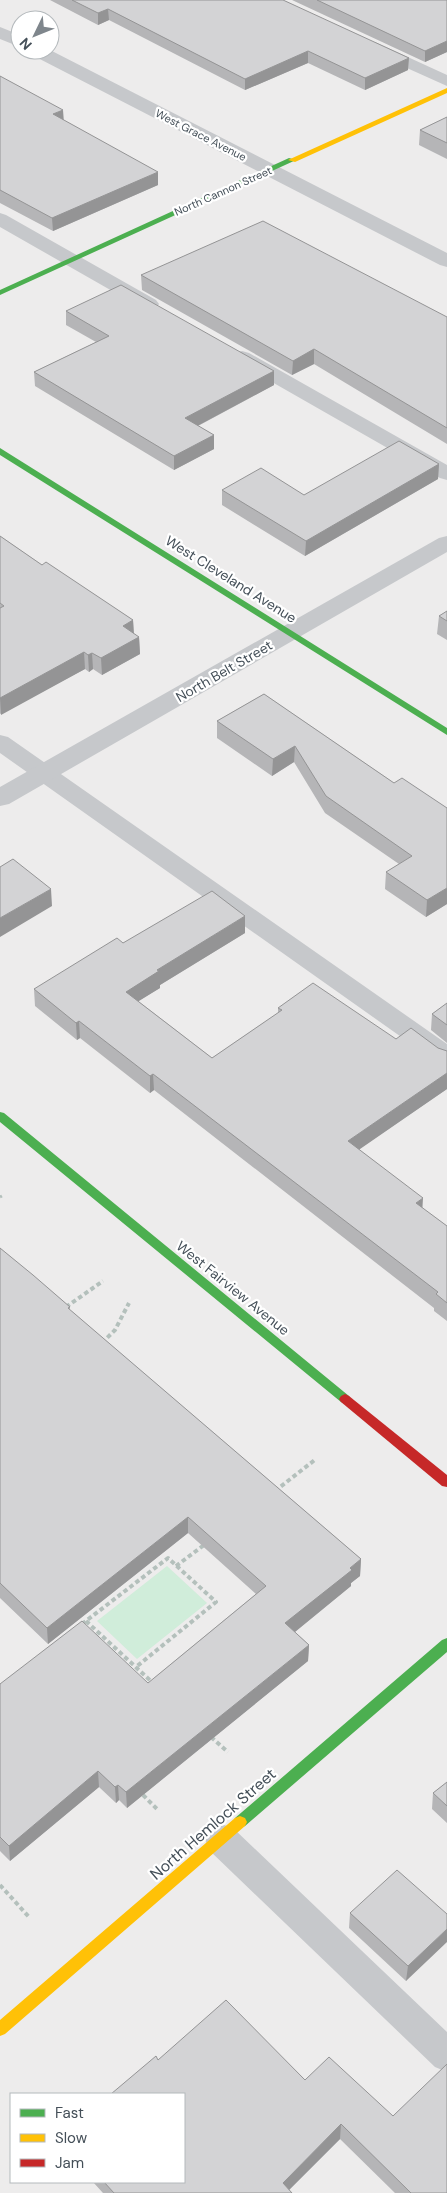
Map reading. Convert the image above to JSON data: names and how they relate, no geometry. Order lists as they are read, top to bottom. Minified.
{"streets":{"street":["West Grace Avenue","North Cannon Street","West Cleveland Avenue","North Belt Street","West Fairview Avenue","North Hemlock Street"]},"crossings":[["West Grace Avenue","North Cannon Street"],["West Cleveland Avenue","North Belt Street"]],"legend":["Fast","Slow","Jam"],"north":"bottom left"}
